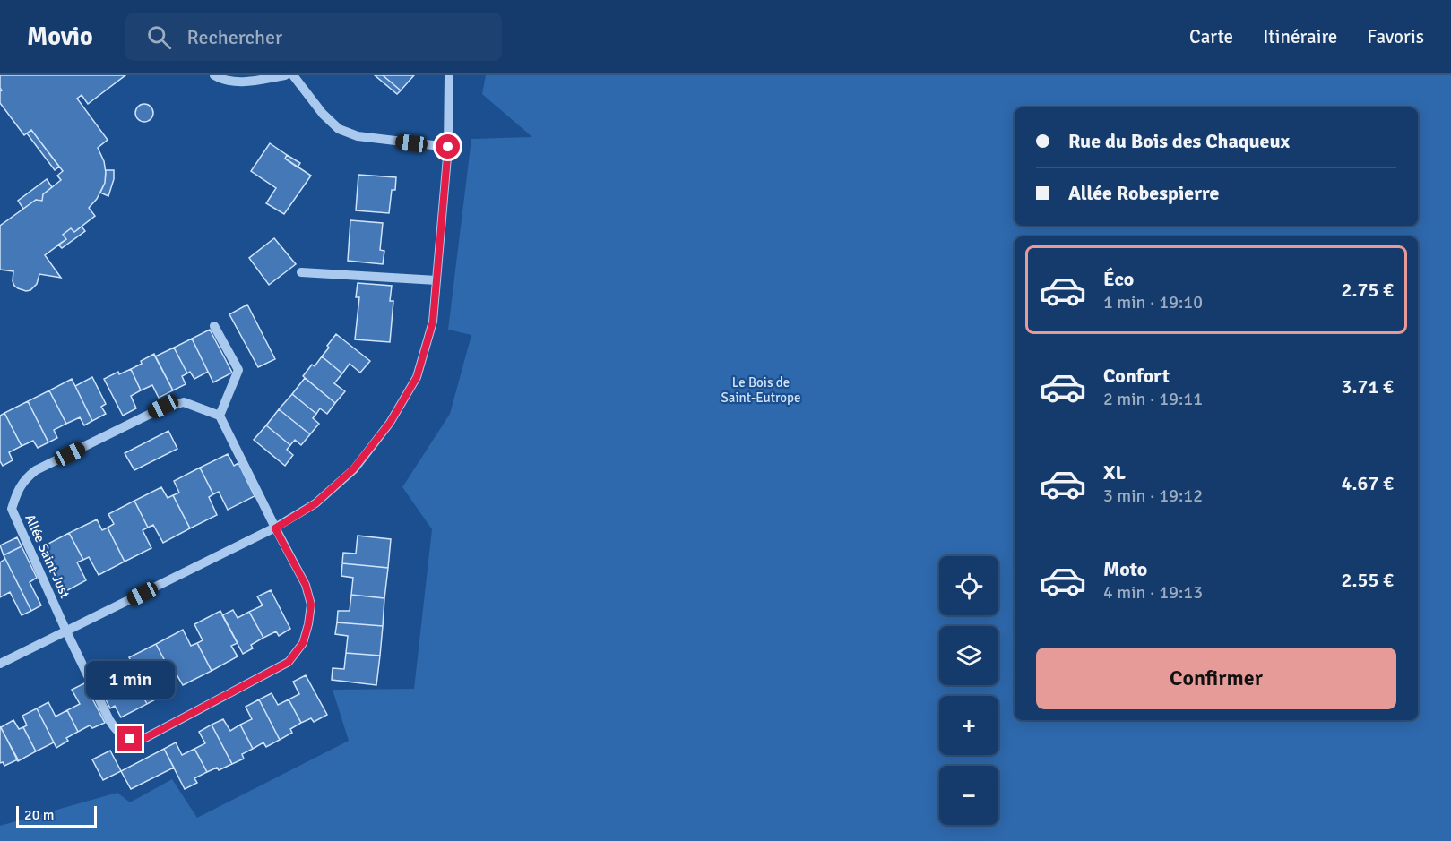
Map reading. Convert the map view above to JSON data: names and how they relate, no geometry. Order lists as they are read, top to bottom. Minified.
{"streets":{"street":["Allée Saint-Just"]},"parks":["Le Bois de Saint-Eutrope"],"scale_bar":"20 m","page":{"header":"Movio","search":"Rechercher","nav":["Carte","Itinéraire","Favoris"],"banner":["Rue du Bois des Chaqueux","Allée Robespierre"],"list":[{"name":"Éco","note":"1 min · 19:10","value":"2.75 €"},{"name":"Confort","note":"2 min · 19:11","value":"3.71 €"},{"name":"XL","note":"3 min · 19:12","value":"4.67 €"},{"name":"Moto","note":"4 min · 19:13","value":"2.55 €"}],"map_buttons":["+","−"],"buttons":"Confirmer","bubble":"1 min","scale":"20 m"}}
